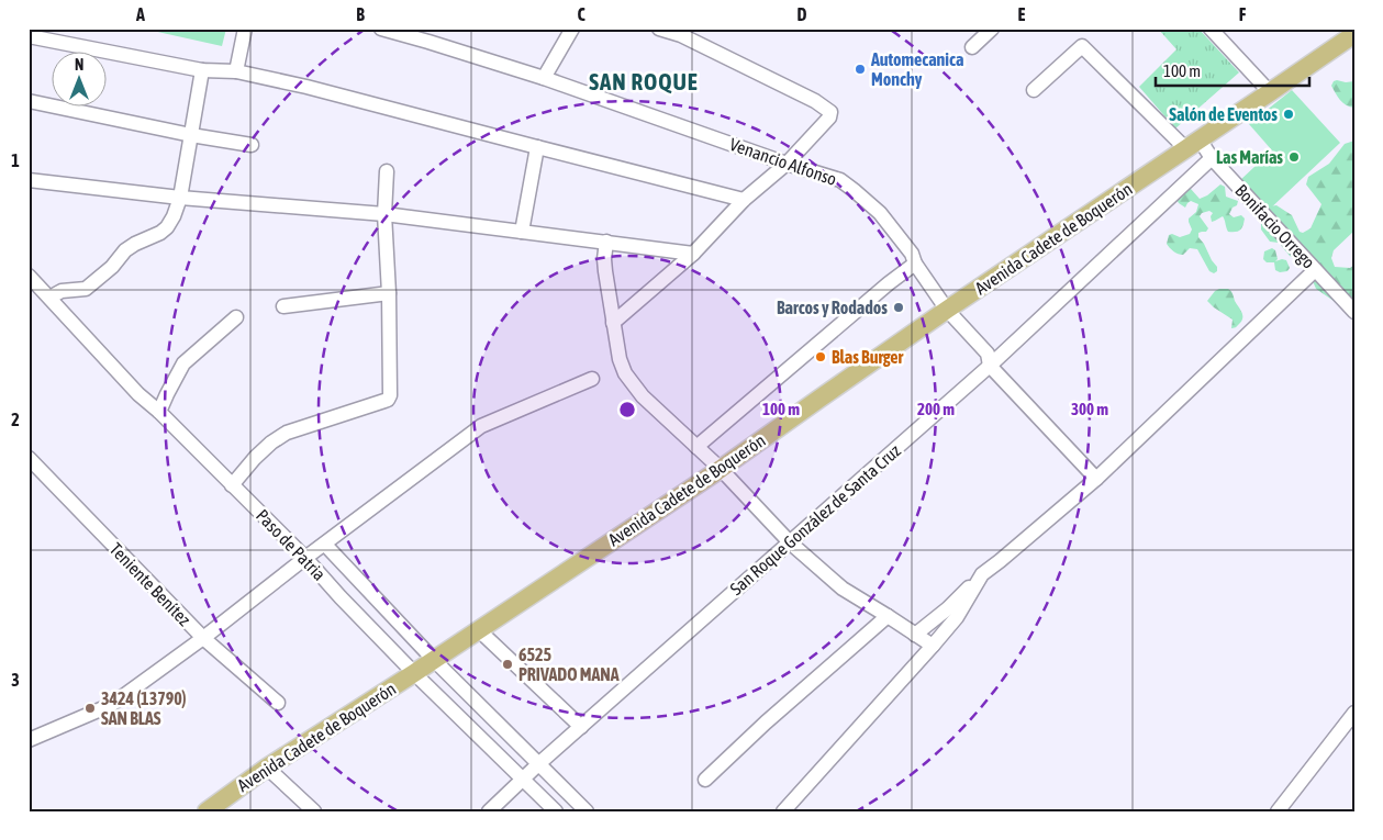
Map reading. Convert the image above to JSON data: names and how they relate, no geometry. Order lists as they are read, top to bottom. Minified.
{"streets":{"main road":["Avenida Cadete de Boquerón"],"street":["Venancio Alfonso","Bonifacio Orrego","San Roque González de Santa Cruz","Paso de Patria","Teniente Benítez"]},"crossings":[["Venancio Alfonso","Avenida Cadete de Boquerón"],["Venancio Alfonso","San Roque González de Santa Cruz"],["Bonifacio Orrego","Avenida Cadete de Boquerón"],["Bonifacio Orrego","San Roque González de Santa Cruz"],["Avenida Cadete de Boquerón","Paso de Patria"],["San Roque González de Santa Cruz","Paso de Patria"]],"districts":["SAN ROQUE"],"places":["Automecanica Monchy","Salón de Eventos","Las Marías","Barcos y Rodados","Blas Burger","6525 PRIVADO MANA","3424 (13790) SAN BLAS"],"scale_bar":"100 m","north":"top","grid":{"columns":["A","B","C","D","E","F"],"rows":["1","2","3"]},"rings":["100 m","200 m","300 m"]}
